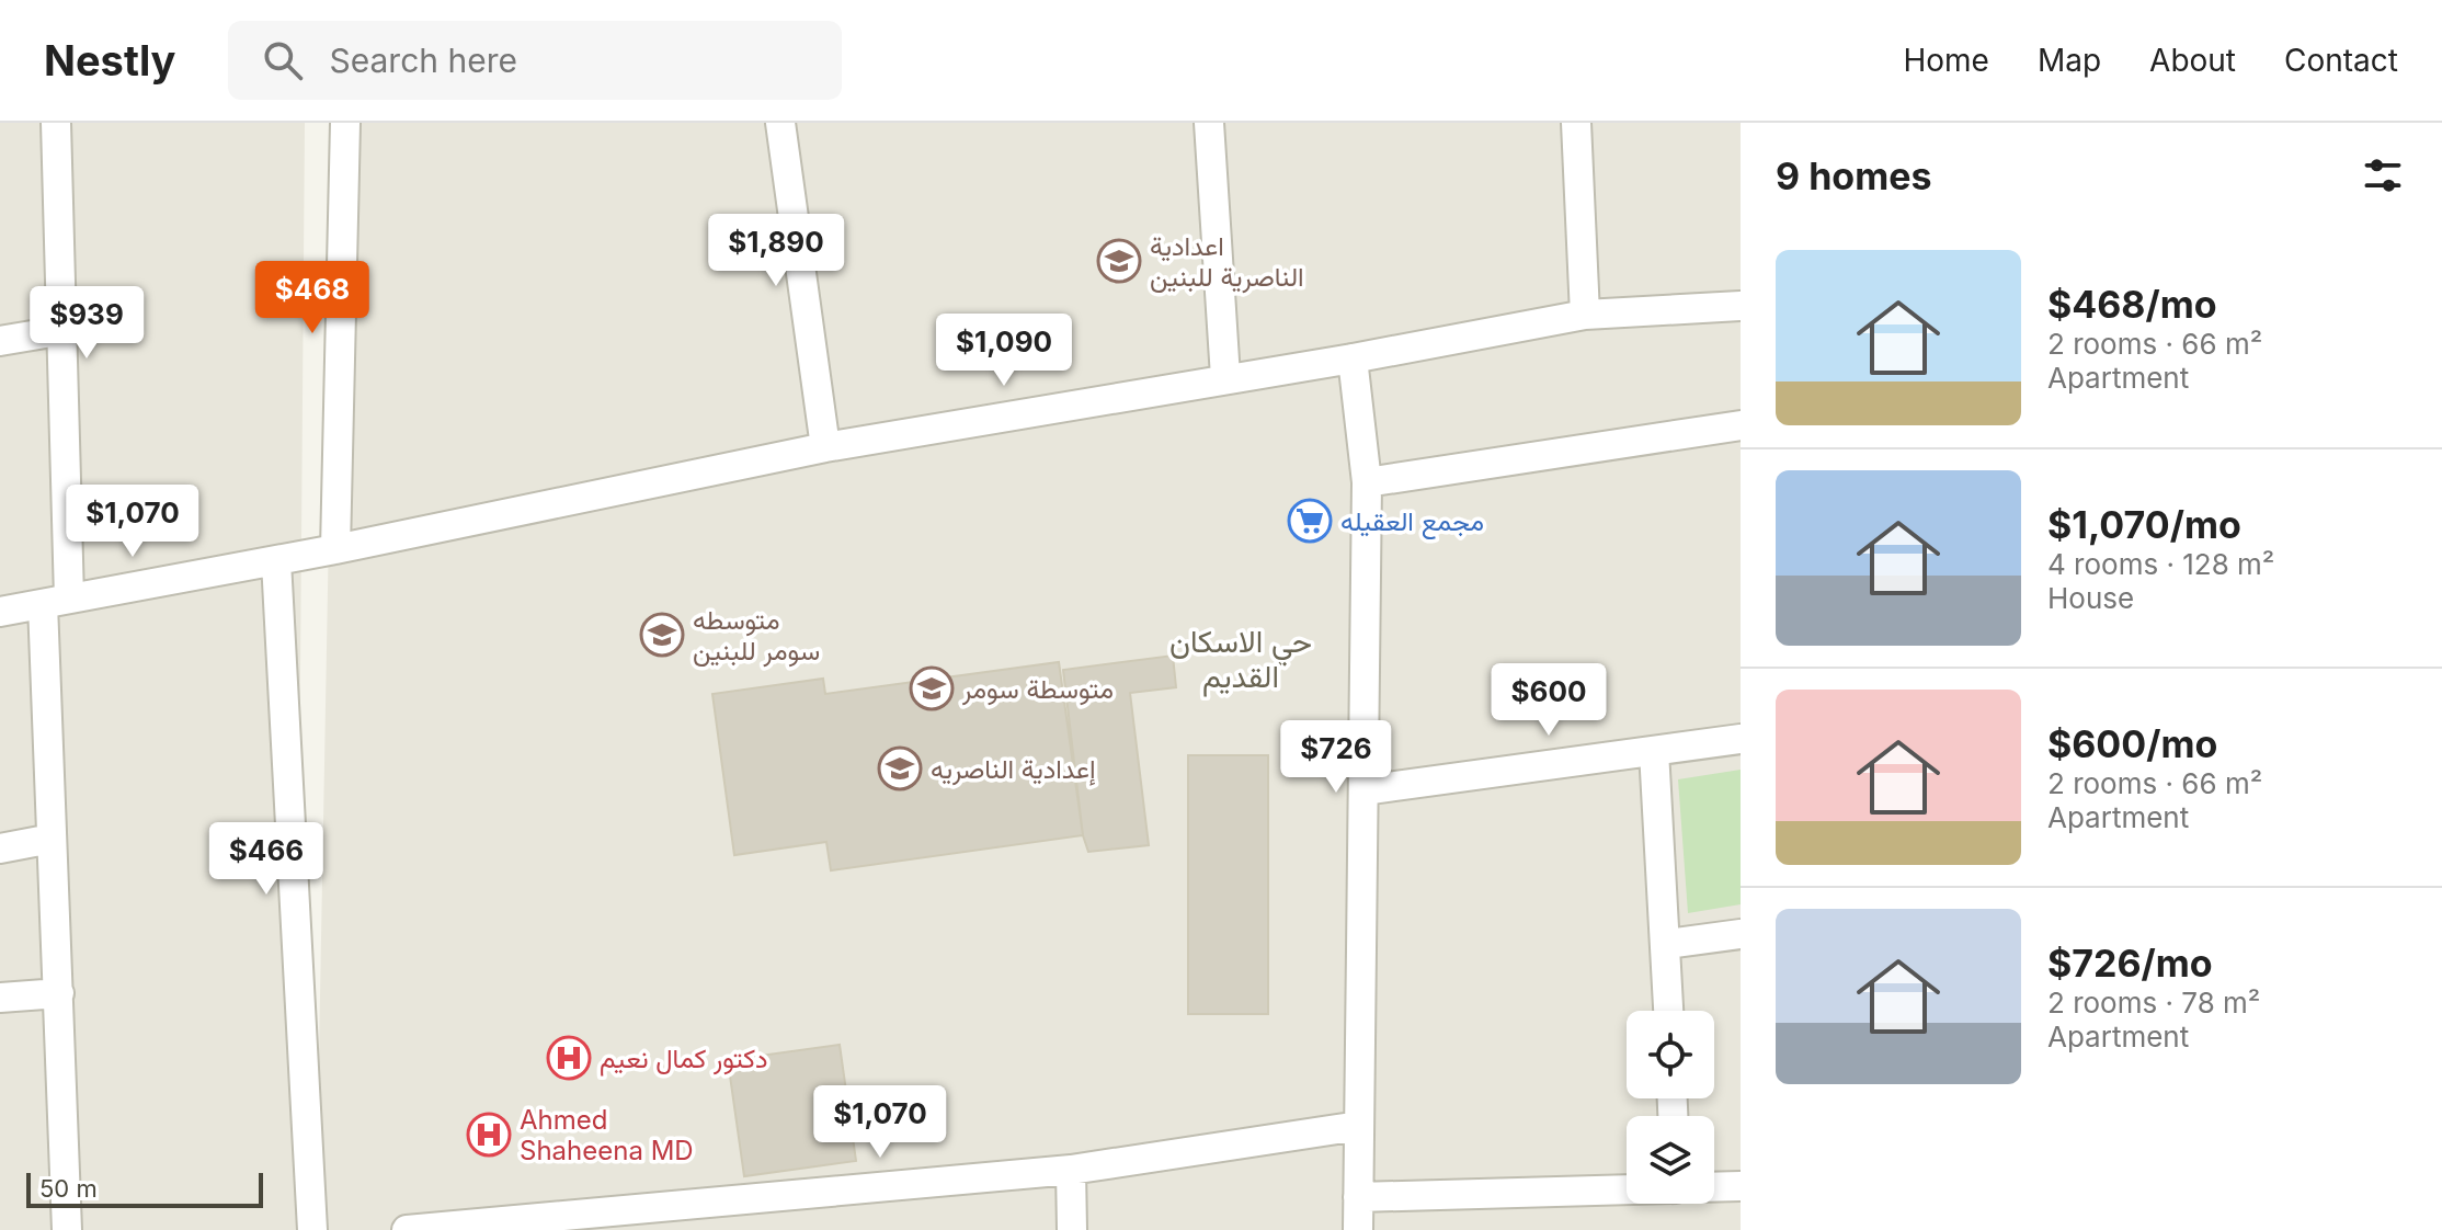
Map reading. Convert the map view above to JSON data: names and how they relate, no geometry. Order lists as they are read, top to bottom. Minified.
{"districts":["حي الاسكان القديم"],"places":{"school or university":["اعدادية الناصرية للبنين","متوسطه سومر للبنين","متوسطة سومر","إعدادية الناصريه"],"supermarket":["مجمع العقيله"],"hospital":["دكتور كمال نعيم","Ahmed Shaheena MD"]},"scale_bar":"50 m","page":{"header":"Nestly","search":"Search here","nav":["Home","Map","About","Contact"],"heading":"9 homes","price":["$1,890","$468","$939","$1,090","$1,070","$600","$726","$466","$1,070"],"list":[{"name":"$468/mo","note":"2 rooms · 66 m² · Apartment"},{"name":"$1,070/mo","note":"4 rooms · 128 m² · House"},{"name":"$600/mo","note":"2 rooms · 66 m² · Apartment"},{"name":"$726/mo","note":"2 rooms · 78 m² · Apartment"}],"scale":"50 m"}}
